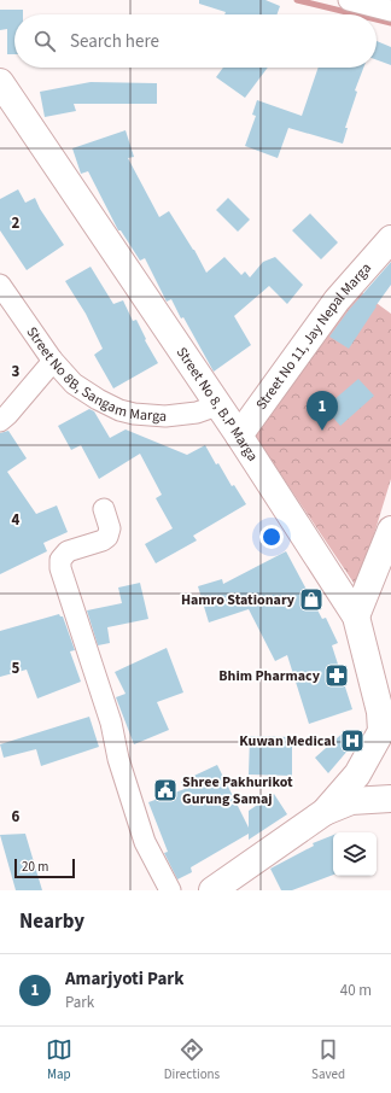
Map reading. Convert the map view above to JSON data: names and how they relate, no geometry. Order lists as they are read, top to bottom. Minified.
{"streets":{"main road":["Street No 11, Jay Nepal Marga","Street No 8, B.P Marga"],"street":["Street No 8B, Sangam Marga"]},"crossings":[["Street No 11, Jay Nepal Marga","Street No 8, B.P Marga"],["Street No 8B, Sangam Marga","Street No 8, B.P Marga"]],"places":{"shop":["Hamro Stationary"],"pharmacy":["Bhim Pharmacy"],"hospital":["Kuwan Medical"],"public building":["Shree Pakhurikot Gurung Samaj"]},"scale_bar":"20 m","page":{"search":"Search here","pins":"1","scale":"20 m","heading":"Nearby","list":[{"mark":"1","name":"Amarjyoti Park","note":"Park","value":"40 m"}],"nav":["Map","Directions","Saved"]},"grid":{"rows":["2","3","4","5","6"]}}
